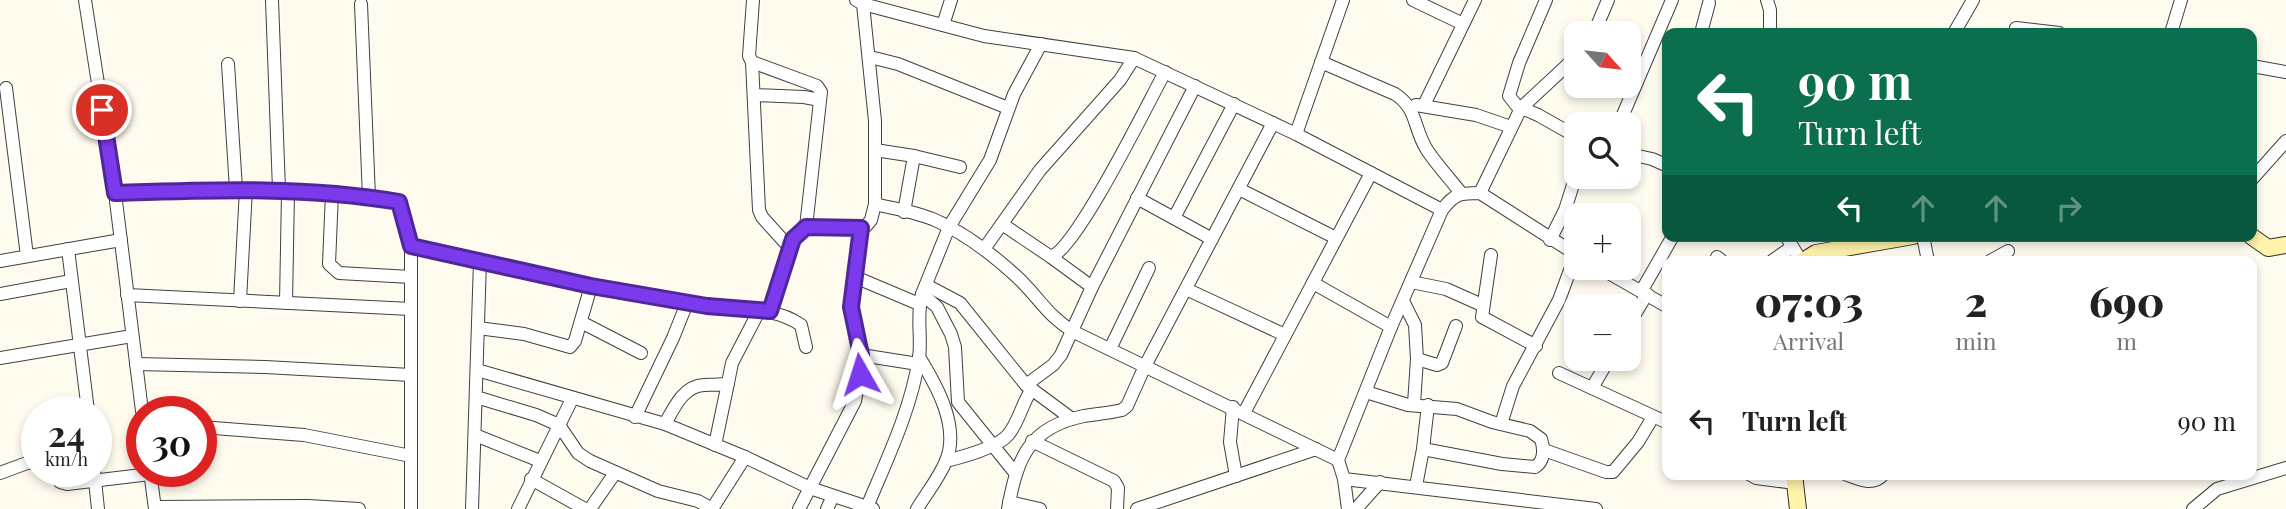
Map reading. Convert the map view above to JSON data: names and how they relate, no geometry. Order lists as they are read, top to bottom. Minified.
{"north":"bottom right","page":{"map_buttons":["+","−"],"turn":["90 m","Turn left"],"eta":["07:03","Arrival","2","min","690","m"],"list":[{"name":"Turn left","value":"90 m"}],"speed":"24 km/h","limit":"30"}}
